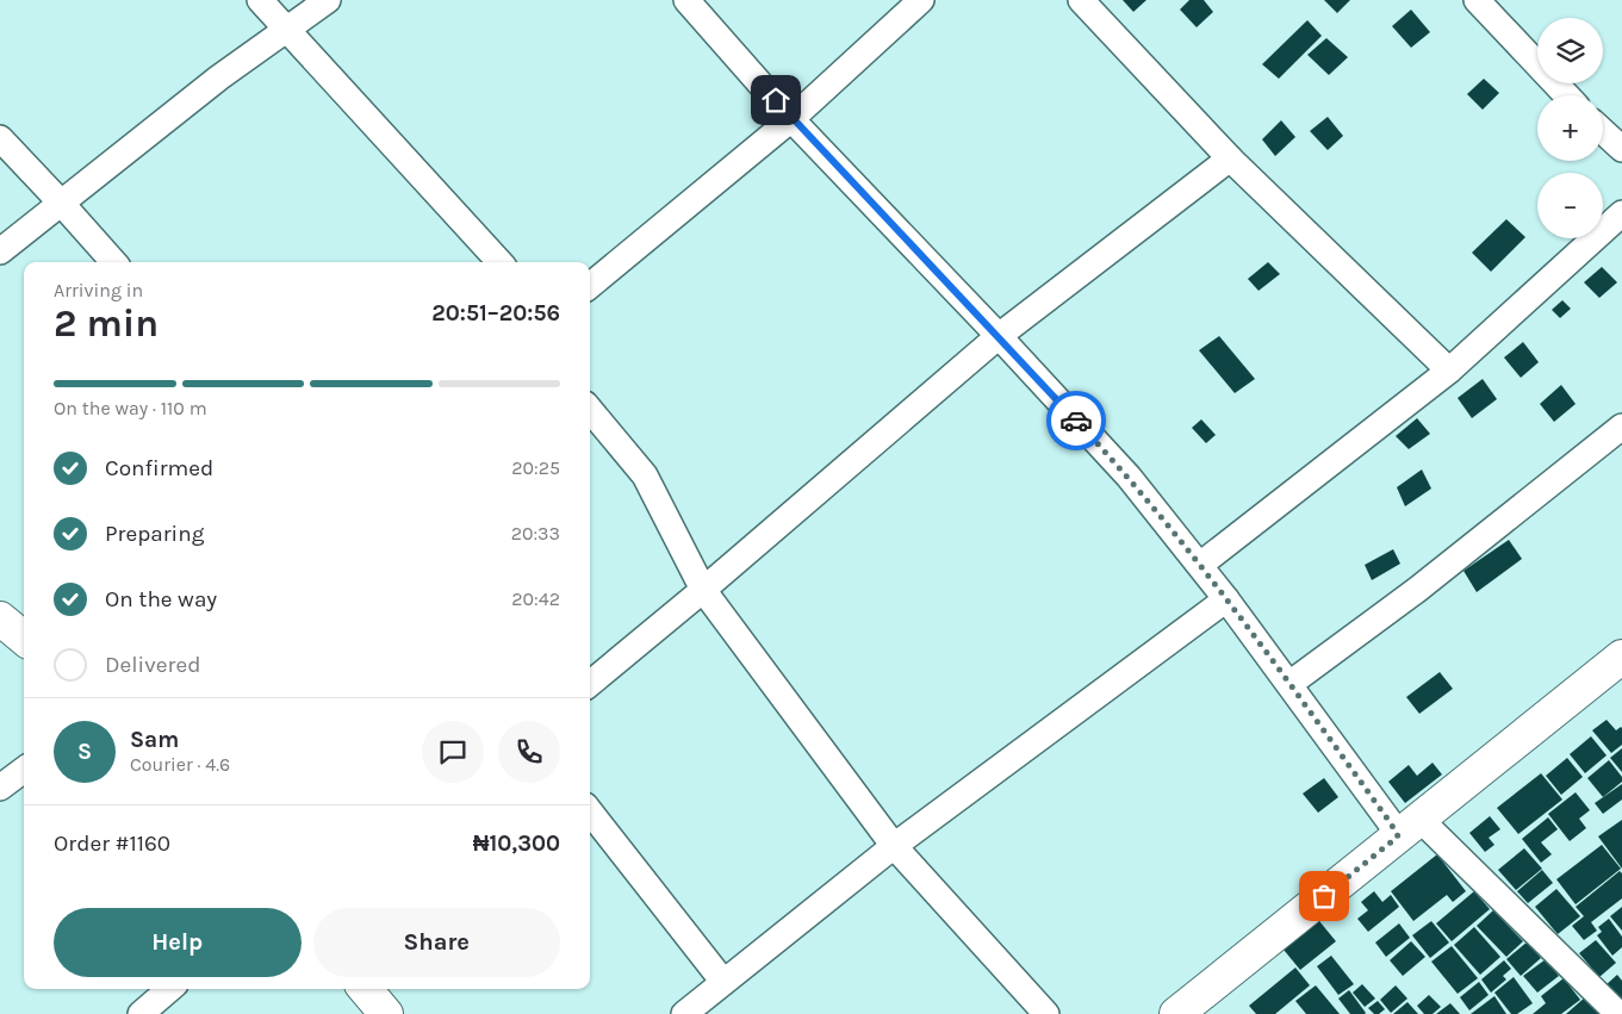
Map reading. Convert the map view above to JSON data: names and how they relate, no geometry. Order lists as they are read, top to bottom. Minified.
{"page":{"map_buttons":["+","−"],"heading":["2 min","Arriving in","20:51–20:56"],"panel":["Sam","Courier · 4.6","Order #1160","₦10,300"],"bar":"On the way · 110 m","list":[["Confirmed","20:25"],["Preparing","20:33"],["On the way","20:42"],"Delivered"],"round":"S","buttons":["Help","Share"]}}
